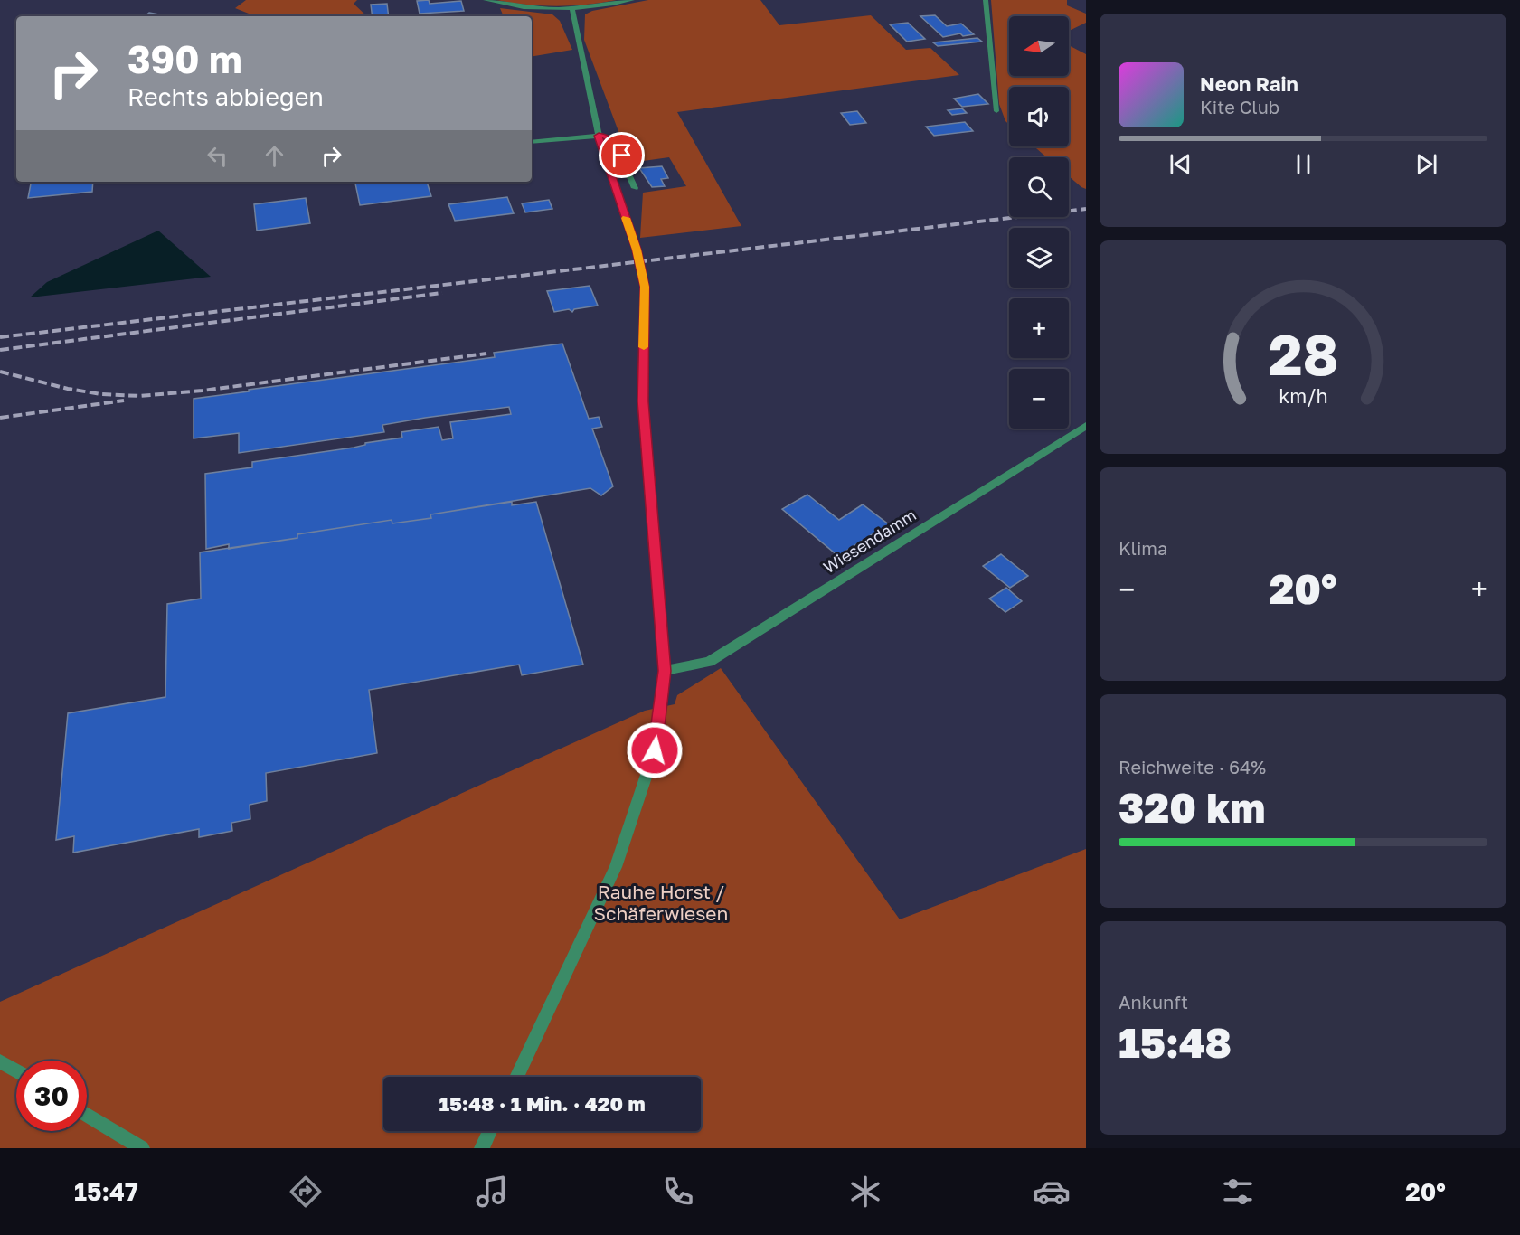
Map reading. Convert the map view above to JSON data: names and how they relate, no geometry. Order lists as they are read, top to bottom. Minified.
{"streets":{"street":["Wiesendamm"]},"parks":["Rauhe Horst / Schäferwiesen"],"north":"left","page":{"map_buttons":["+","−"],"turn":["390 m","Rechts abbiegen"],"song":["Neon Rain","Kite Club"],"tile":["Klima",["Reichweite · 64%","320 km"],["Ankunft","15:48"]],"heat":["−","20°","+"],"limit":"30","trip":"15:48 · 1 Min. · 420 m","tabs":["15:47","20°"],"gauge":["28","km/h"]}}
